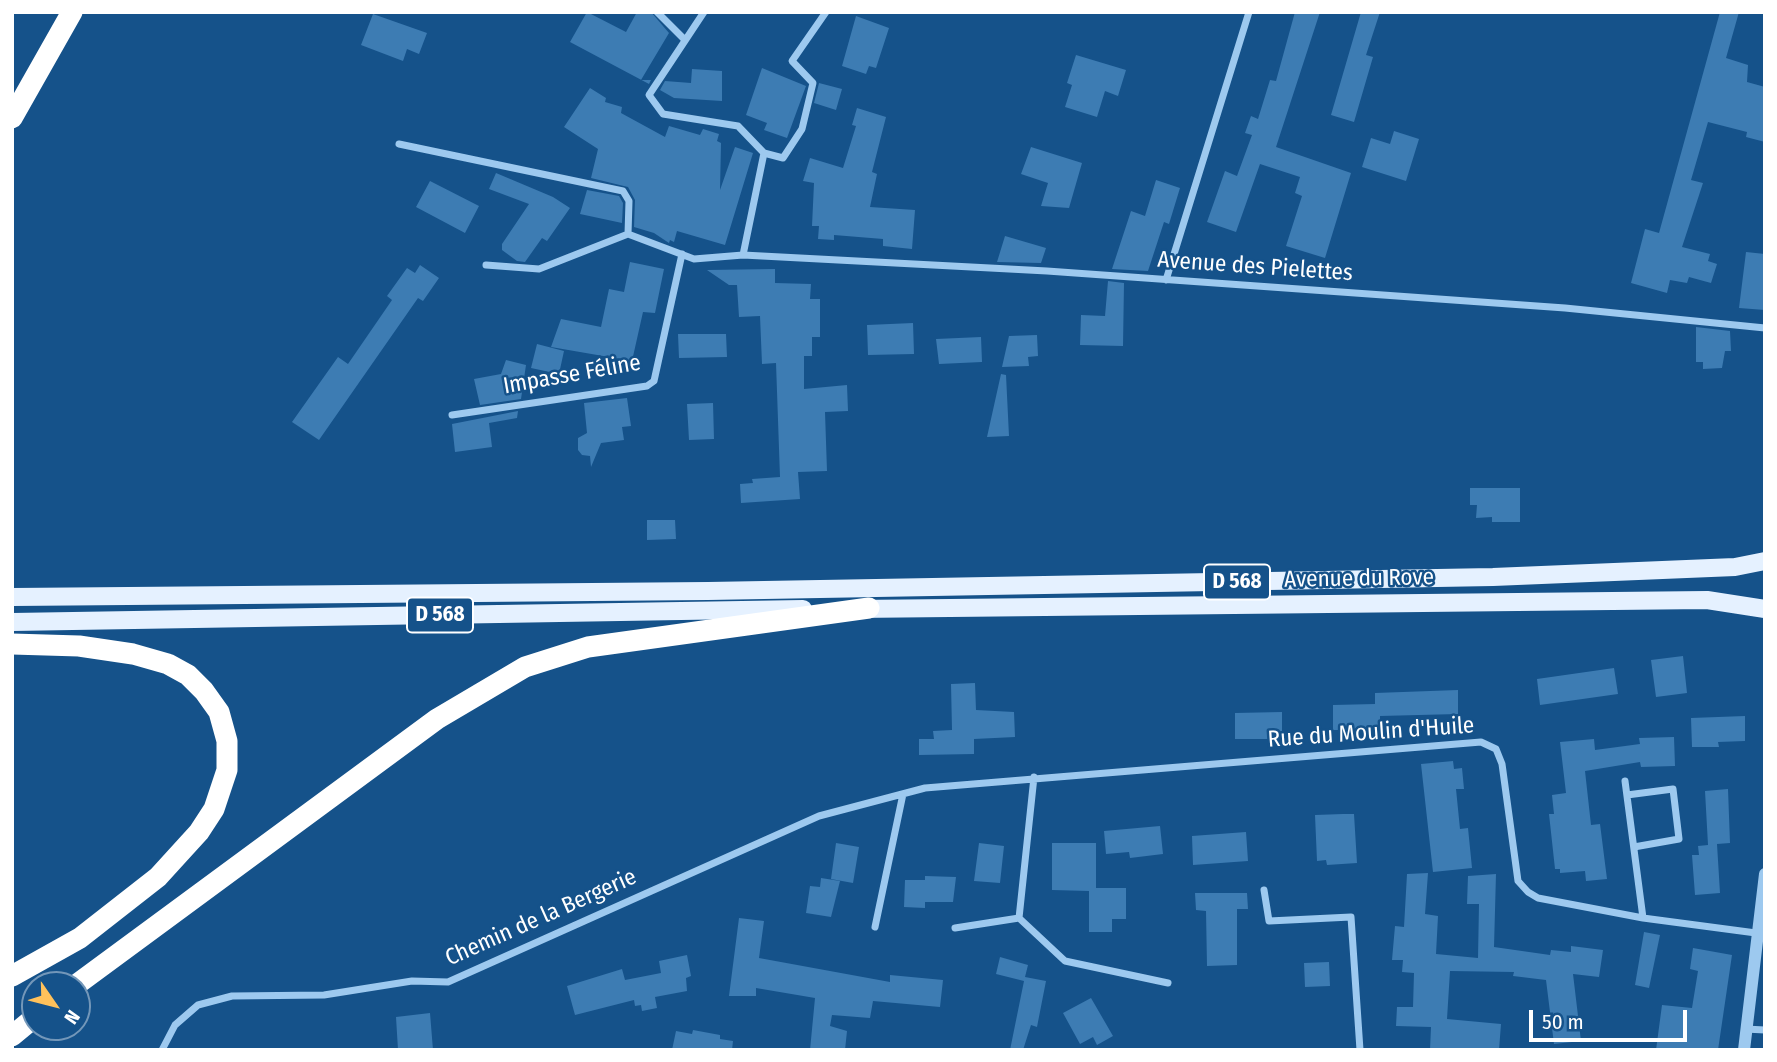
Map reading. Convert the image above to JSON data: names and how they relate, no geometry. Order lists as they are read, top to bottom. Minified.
{"streets":{"main road":["Avenue du Rove","D 568"],"street":["Avenue des Pielettes","Impasse Féline","Rue du Moulin d'Huile","Chemin de la Bergerie"]},"crossings":[["Avenue des Pielettes","Impasse Féline"],["Avenue du Rove","D 568"],["Rue du Moulin d'Huile","Chemin de la Bergerie"]],"scale_bar":"50 m","north":"bottom right"}
